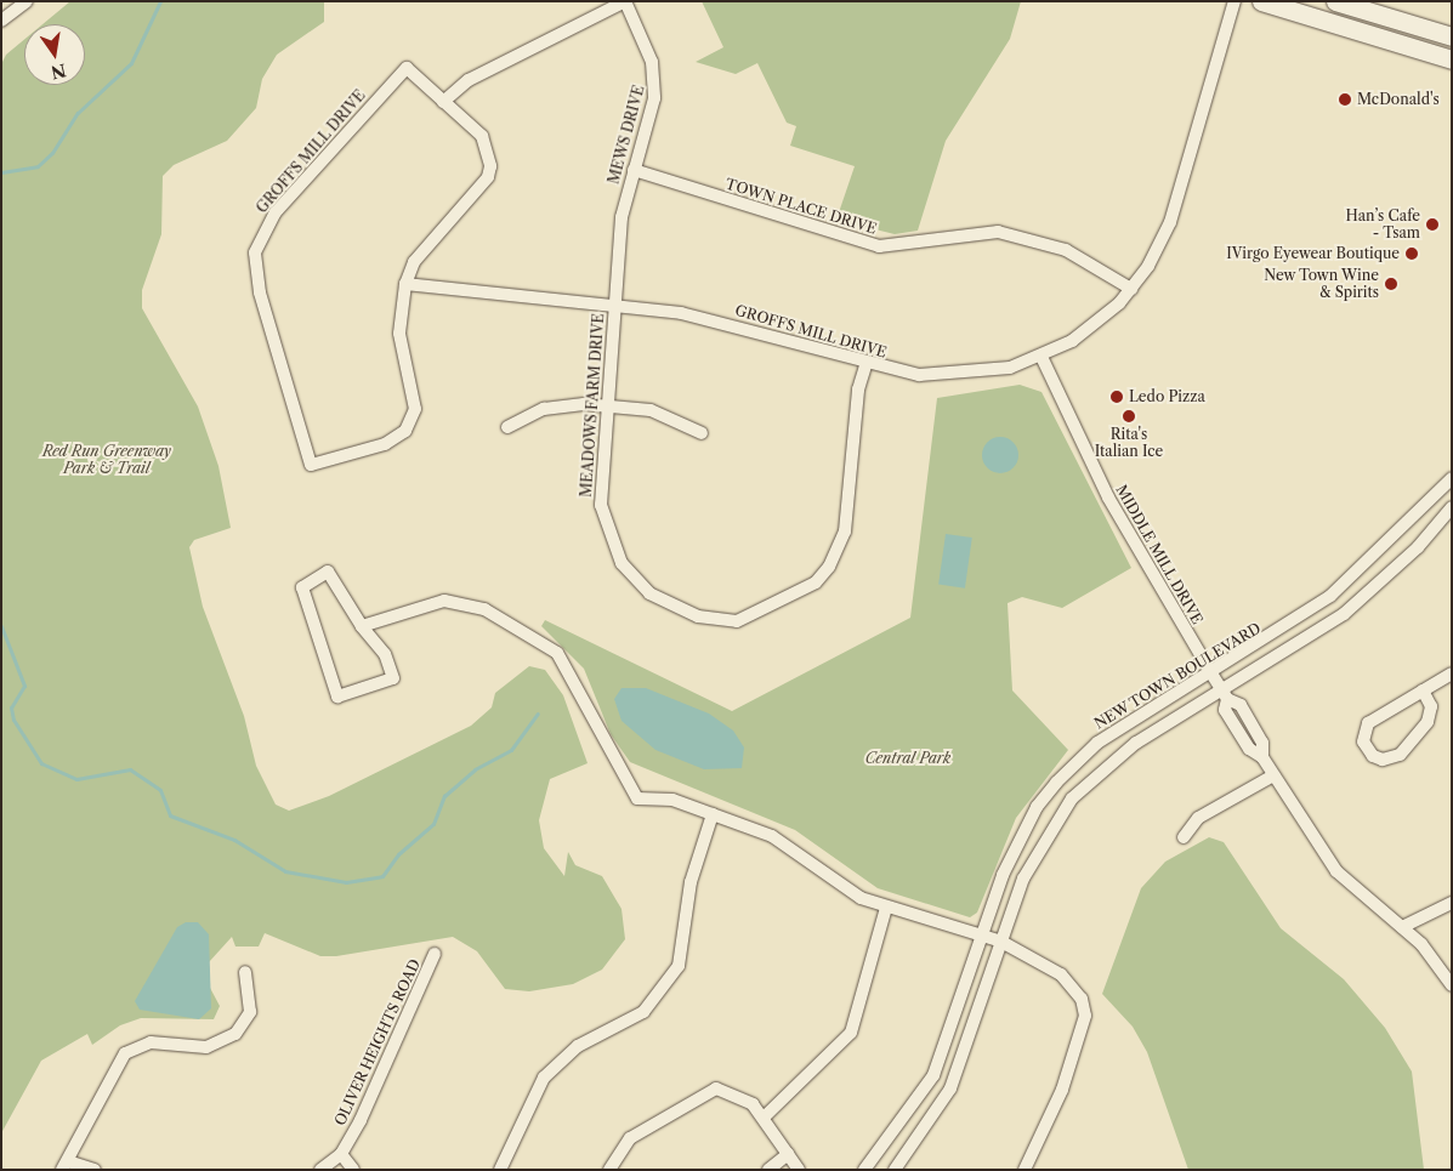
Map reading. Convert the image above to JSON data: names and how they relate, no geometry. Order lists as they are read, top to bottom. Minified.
{"streets":{"street":["MEWS DRIVE","GROFFS MILL DRIVE","TOWN PLACE DRIVE","MEADOWS FARM DRIVE","MIDDLE MILL DRIVE","NEW TOWN BOULEVARD","OLIVER HEIGHTS ROAD"]},"crossings":[["MEWS DRIVE","GROFFS MILL DRIVE"],["MEWS DRIVE","TOWN PLACE DRIVE"],["MEWS DRIVE","MEADOWS FARM DRIVE"],["GROFFS MILL DRIVE","TOWN PLACE DRIVE"],["GROFFS MILL DRIVE","MEADOWS FARM DRIVE"],["GROFFS MILL DRIVE","MIDDLE MILL DRIVE"],["MIDDLE MILL DRIVE","NEW TOWN BOULEVARD"]],"parks":["Red Run Greenway Park & Trail","Central Park"],"places":["McDonald's","Han’s Cafe - Tsam","IVirgo Eyewear Boutique","New Town Wine & Spirits","Ledo Pizza","Rita's Italian Ice"],"north":"bottom"}
